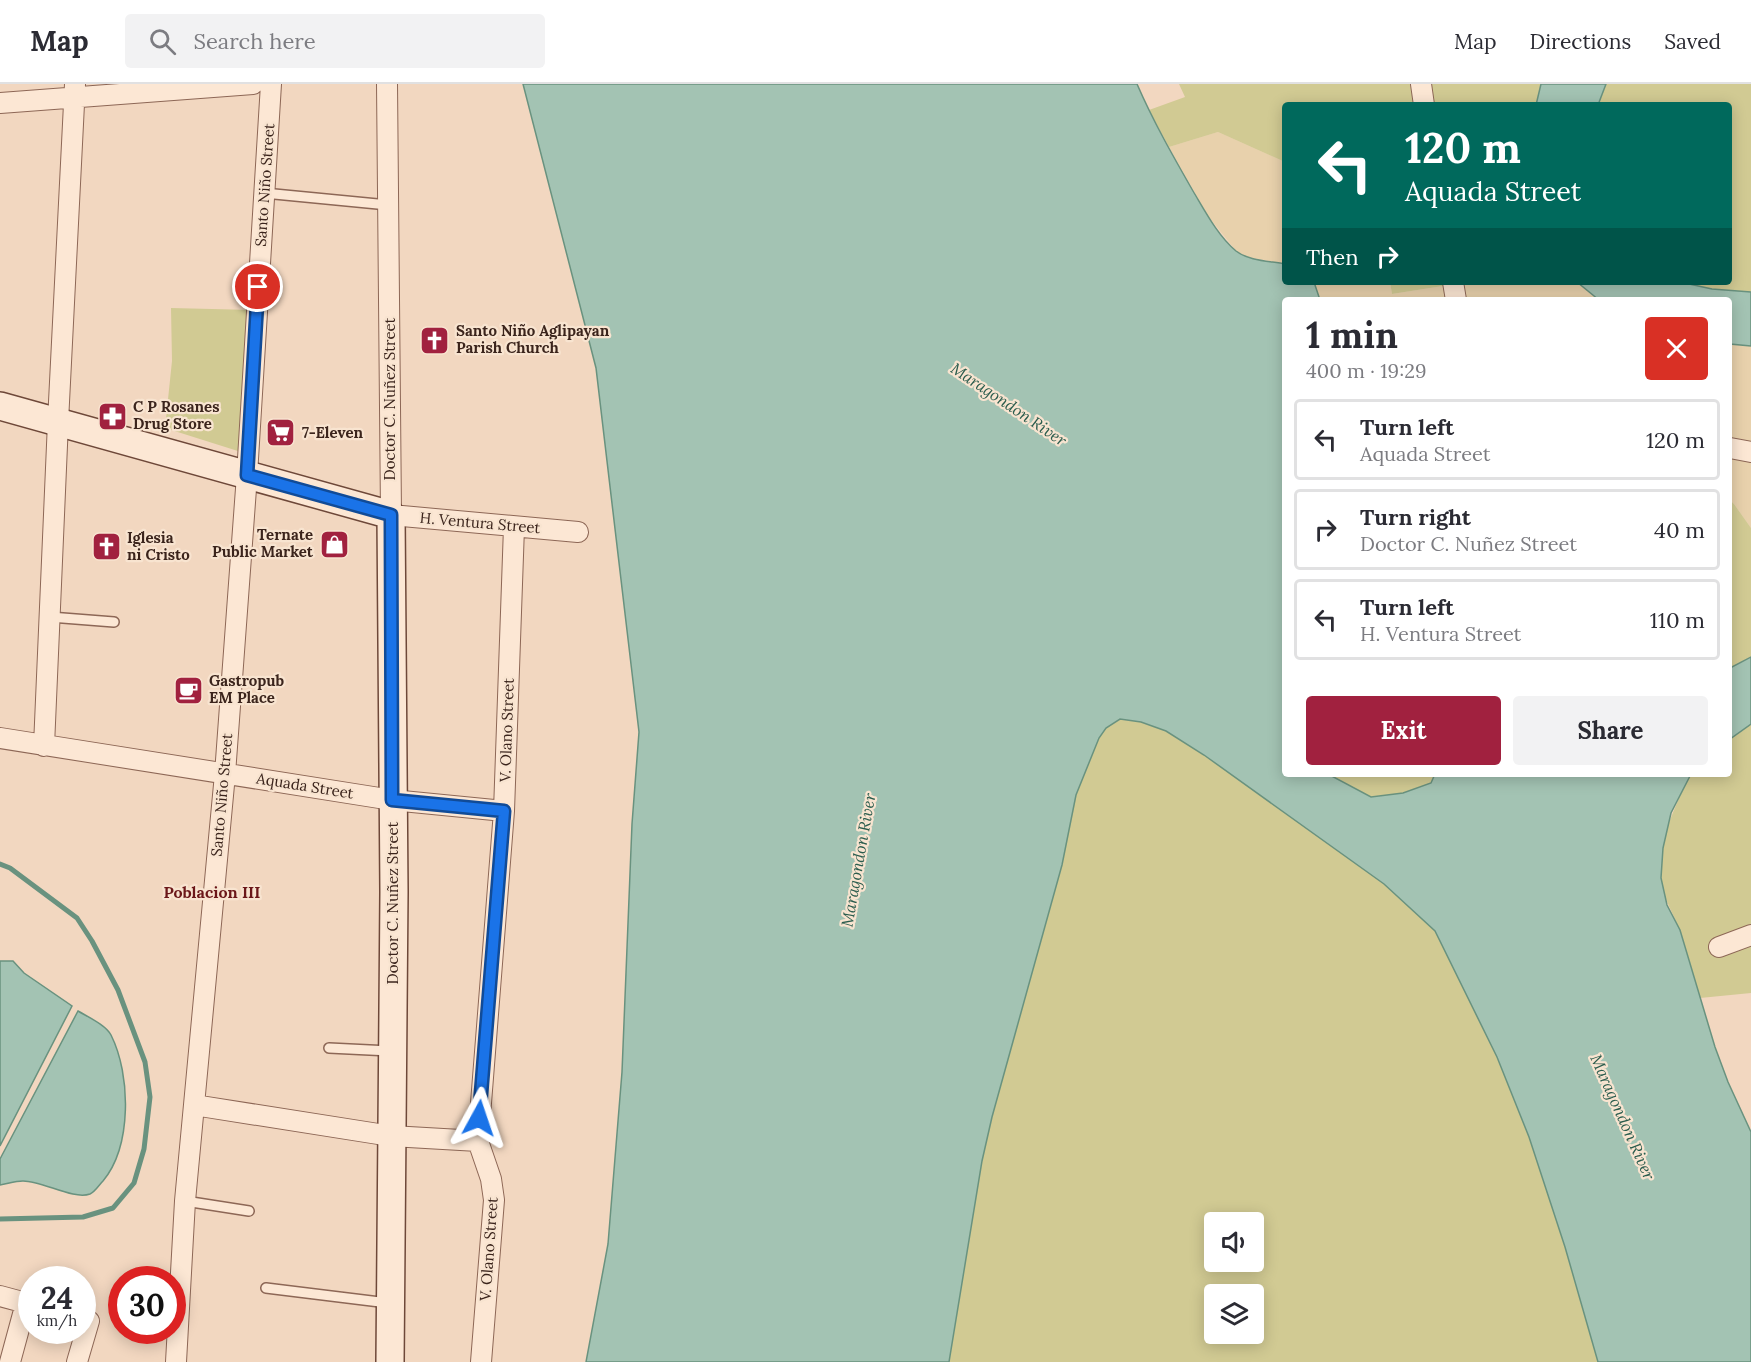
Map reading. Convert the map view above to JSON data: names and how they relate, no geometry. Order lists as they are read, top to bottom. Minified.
{"streets":{"main road":["Doctor C. Nuñez Street","H. Ventura Street"],"street":["Santo Niño Street","V. Olano Street","Aquada Street"]},"crossings":[["Santo Niño Street","H. Ventura Street"],["Santo Niño Street","Aquada Street"],["Doctor C. Nuñez Street","H. Ventura Street"],["Doctor C. Nuñez Street","Aquada Street"],["H. Ventura Street","V. Olano Street"],["V. Olano Street","Aquada Street"]],"districts":["Poblacion III"],"water":["Maragondon River"],"places":{"church":["Santo Niño Aglipayan Parish Church","Iglesia ni Cristo"],"pharmacy":["C P Rosanes Drug Store"],"supermarket":["7-Eleven"],"shop":["Ternate Public Market"],"cafe":["Gastropub EM Place"]},"page":{"header":"Map","search":"Search here","nav":["Map","Directions","Saved"],"turn":["120 m","Aquada Street"],"then":"Then","heading":["1 min","400 m · 19:29"],"list":[{"name":"Turn left","note":"Aquada Street","value":"120 m"},{"name":"Turn right","note":"Doctor C. Nuñez Street","value":"40 m"},{"name":"Turn left","note":"H. Ventura Street","value":"110 m"}],"buttons":["Exit","Share"],"speed":"24 km/h","limit":"30"}}
